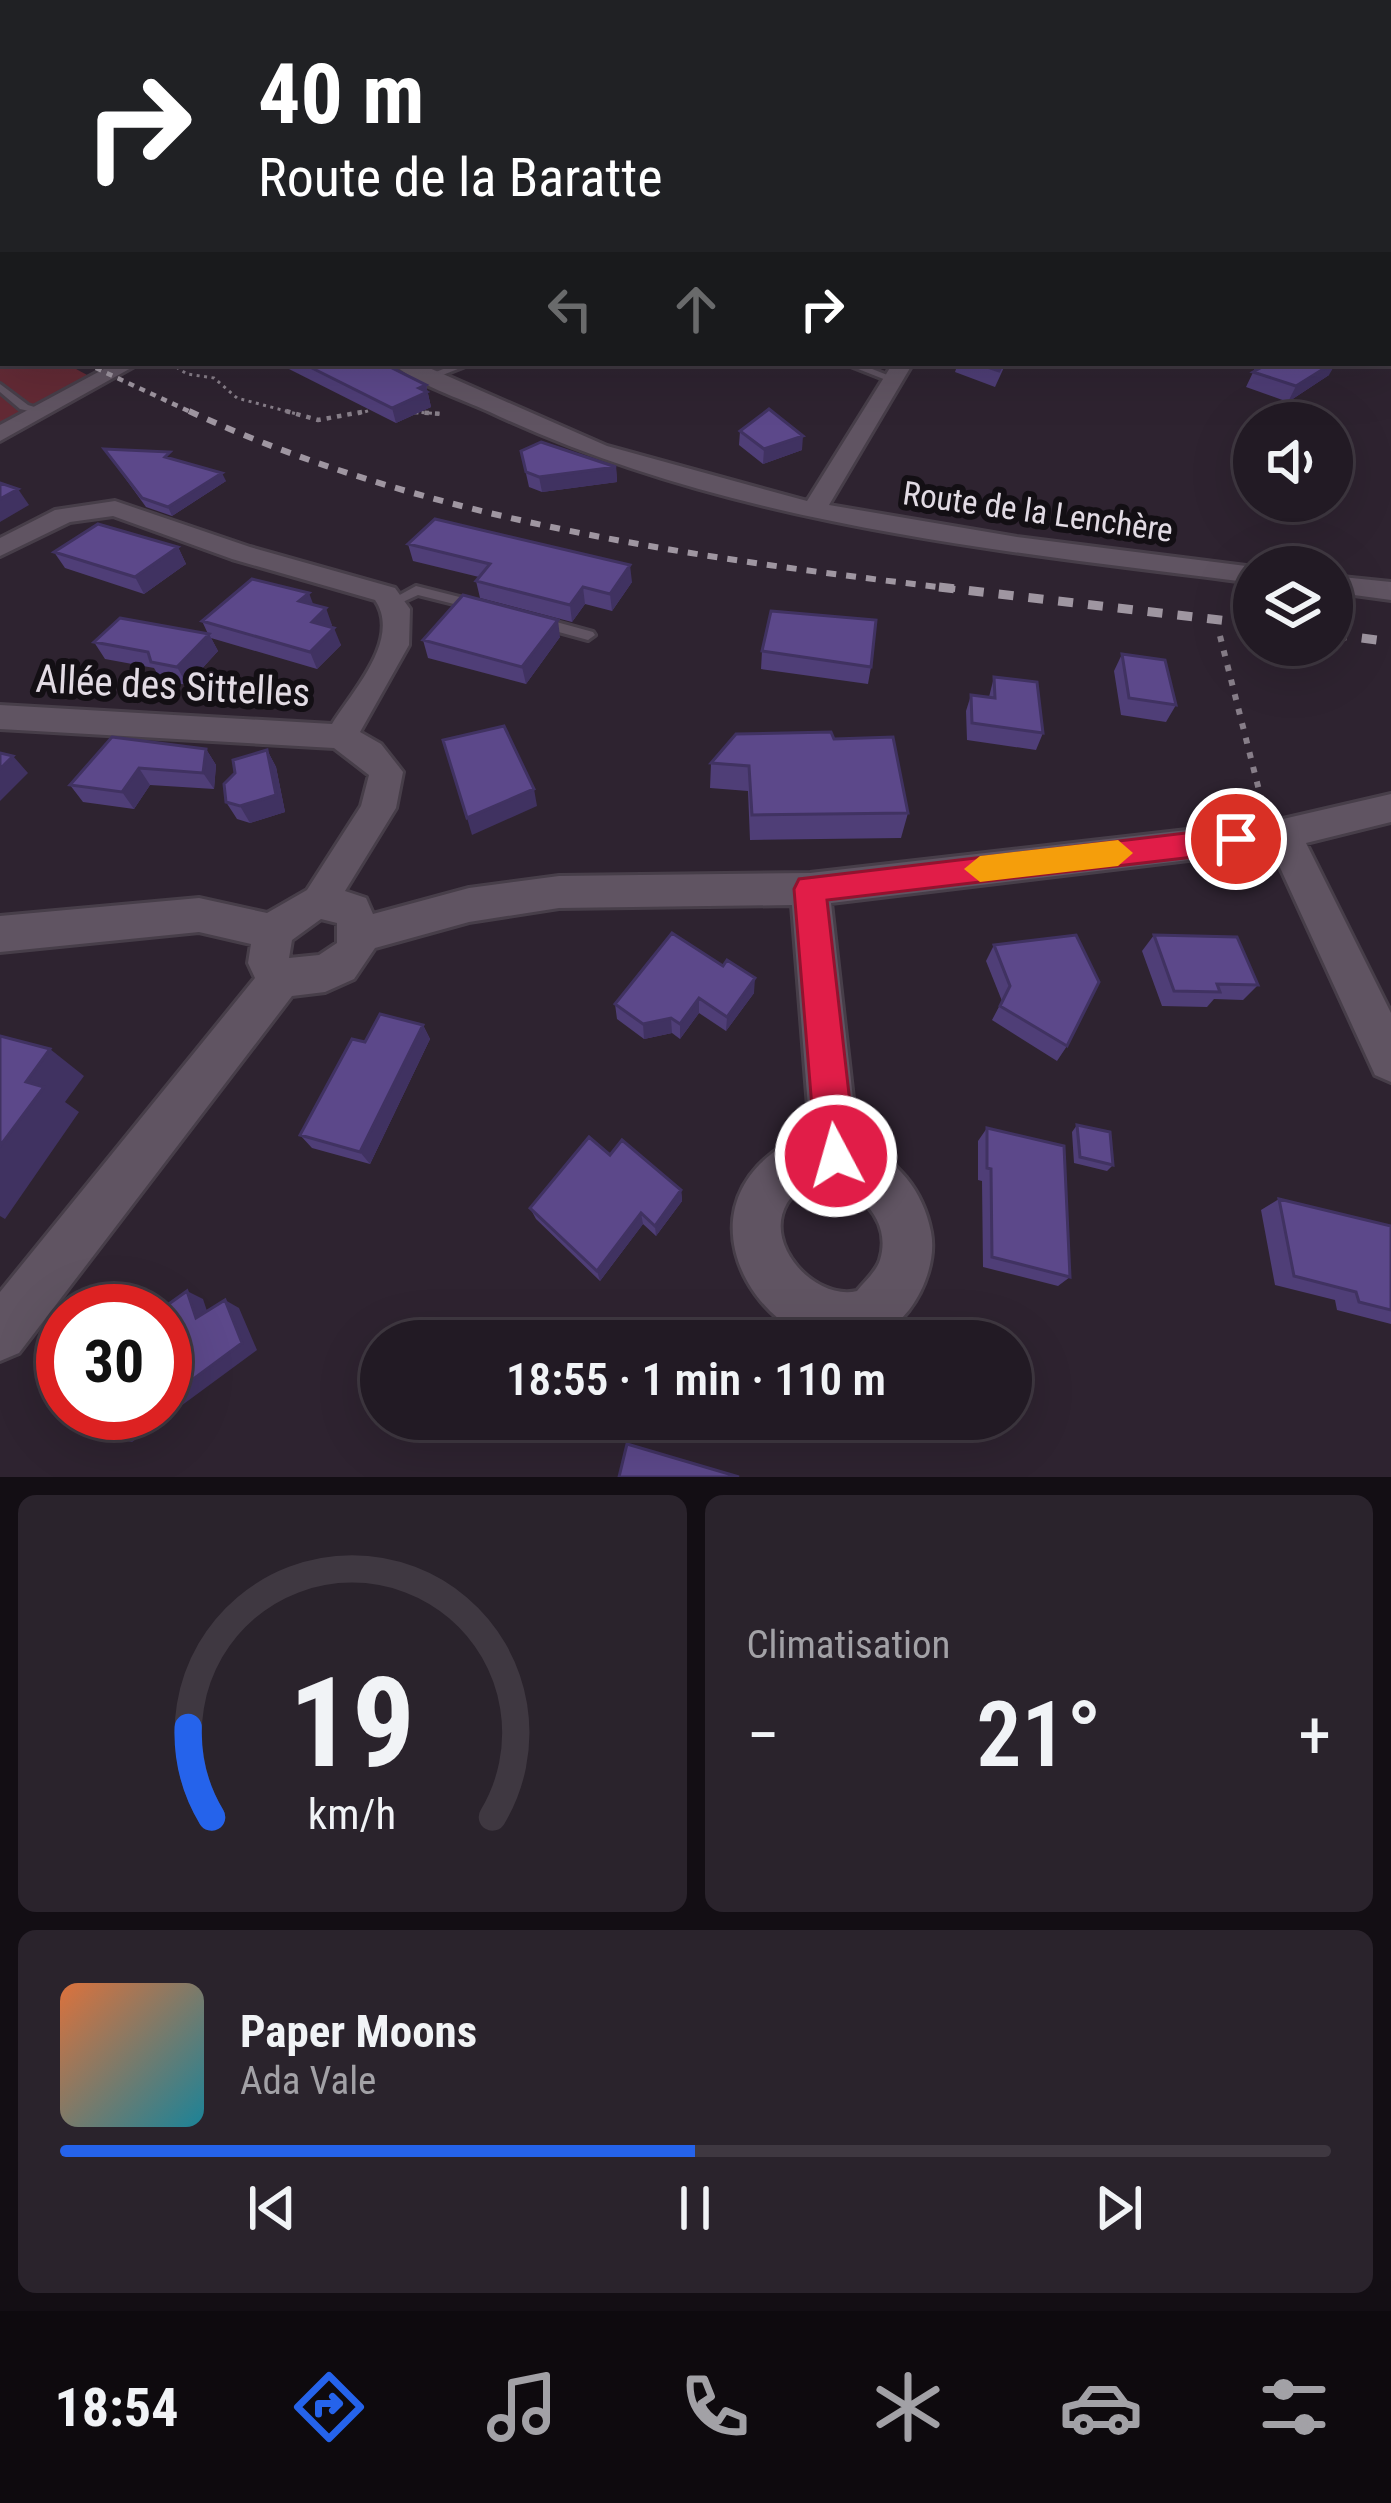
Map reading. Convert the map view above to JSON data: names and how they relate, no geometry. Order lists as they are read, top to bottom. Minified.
{"streets":{"street":["Route de la Lenchère","Allée des Sittelles"]},"page":{"turn":["40 m","Route de la Baratte"],"limit":"30","trip":"18:55 · 1 min · 110 m","tile":"Climatisation","heat":["−","21°","+"],"song":["Paper Moons","Ada Vale"],"tabs":"18:54","gauge":["19","km/h"]}}
